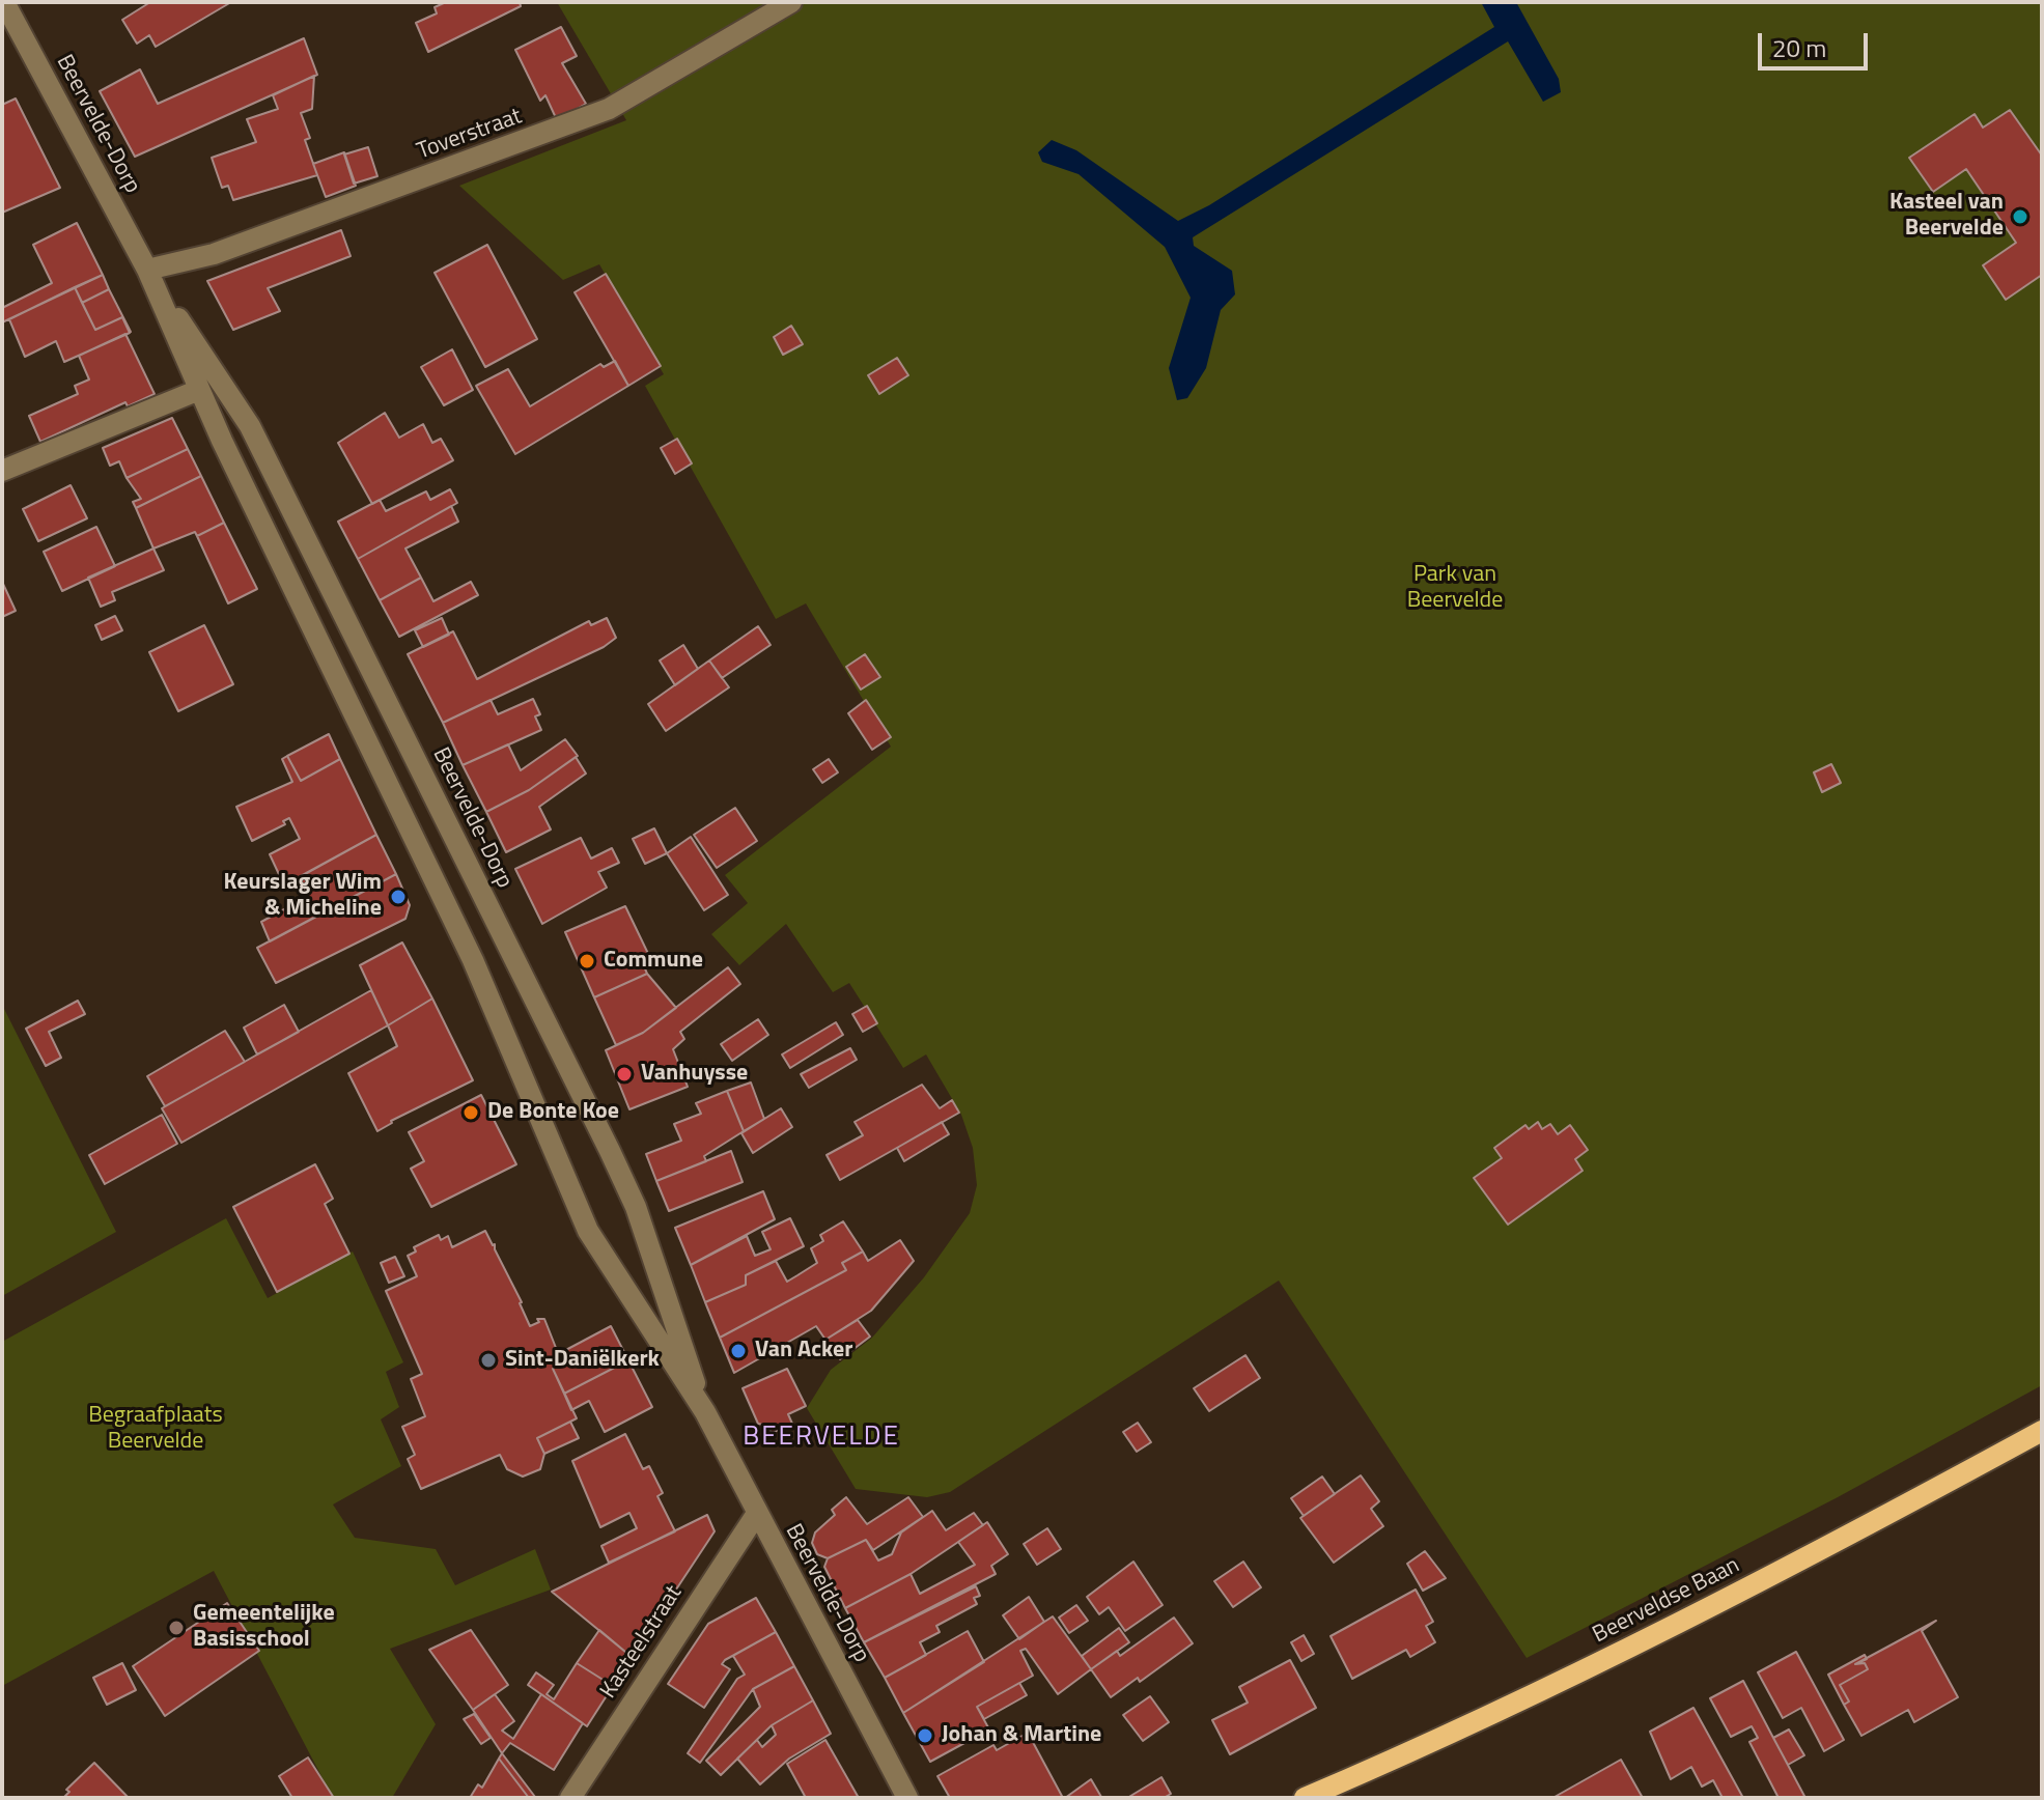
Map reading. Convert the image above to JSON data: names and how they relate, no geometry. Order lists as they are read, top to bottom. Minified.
{"streets":{"main road":["Beerveldse Baan"],"street":["Beervelde-Dorp","Toverstraat","Kasteelstraat"]},"crossings":[["Beervelde-Dorp","Toverstraat"],["Beervelde-Dorp","Kasteelstraat"]],"districts":["BEERVELDE"],"parks":["Park van Beervelde","Begraafplaats Beervelde"],"places":["Kasteel van Beervelde","Keurslager Wim & Micheline","Commune","Vanhuysse","De Bonte Koe","Van Acker","Sint-Daniëlkerk","Gemeentelijke Basisschool","Johan & Martine"],"scale_bar":"20 m"}
